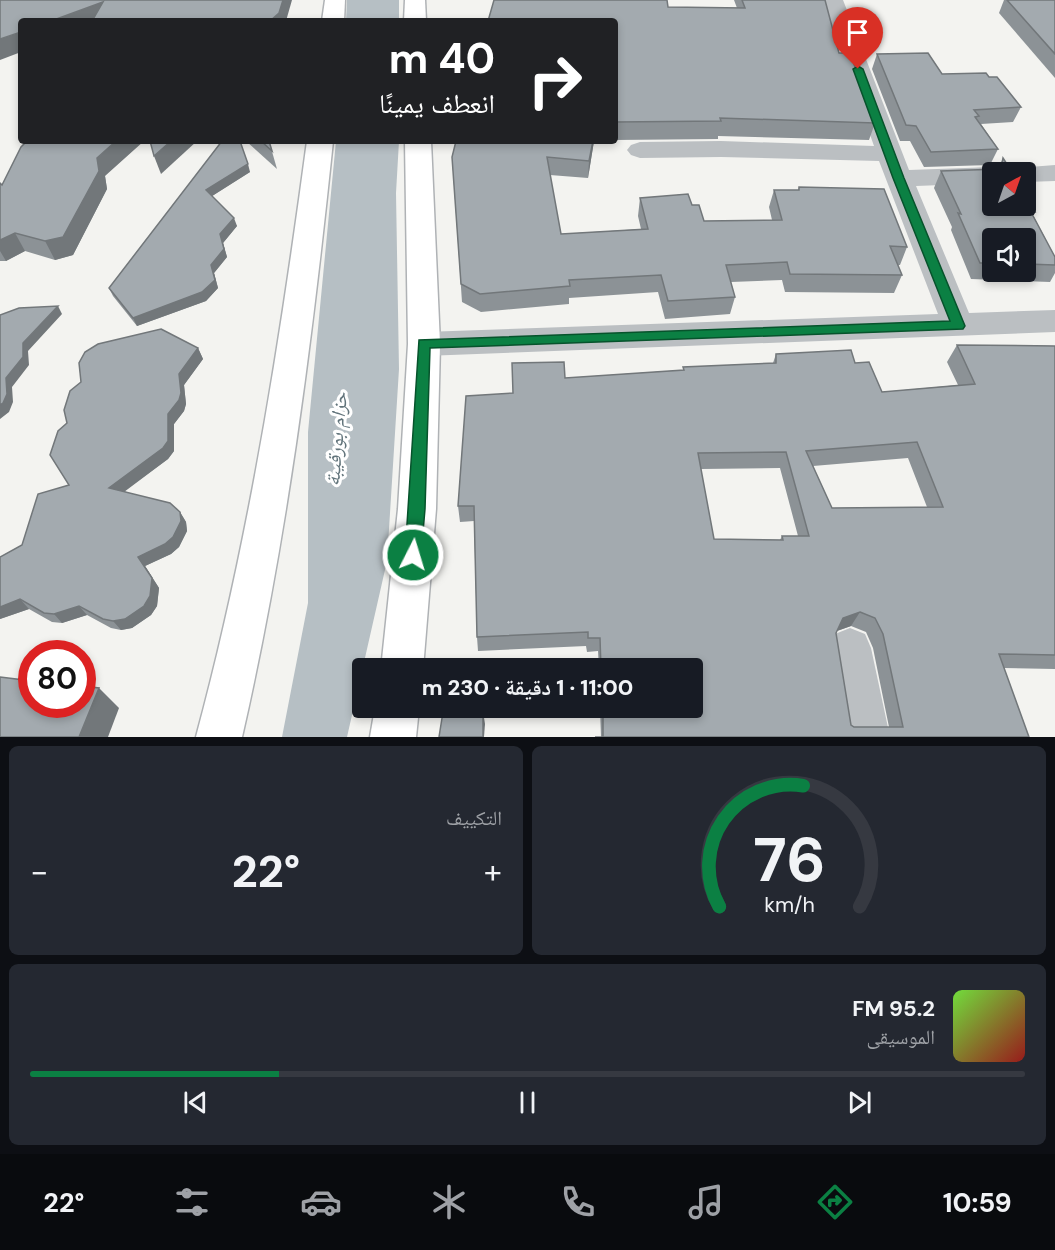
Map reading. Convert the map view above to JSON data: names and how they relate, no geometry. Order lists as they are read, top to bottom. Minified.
{"water":["حزام بورقيبة"],"north":"top right","page":{"turn":["40 m","انعطف يمينًا"],"limit":"80","trip":"11:00 · 1 دقيقة · 230 m","tile":"التكييف","heat":["−","22°","+"],"song":["95.2 FM","الموسيقى"],"tabs":["10:59","22°"],"gauge":["76","km/h"]}}
